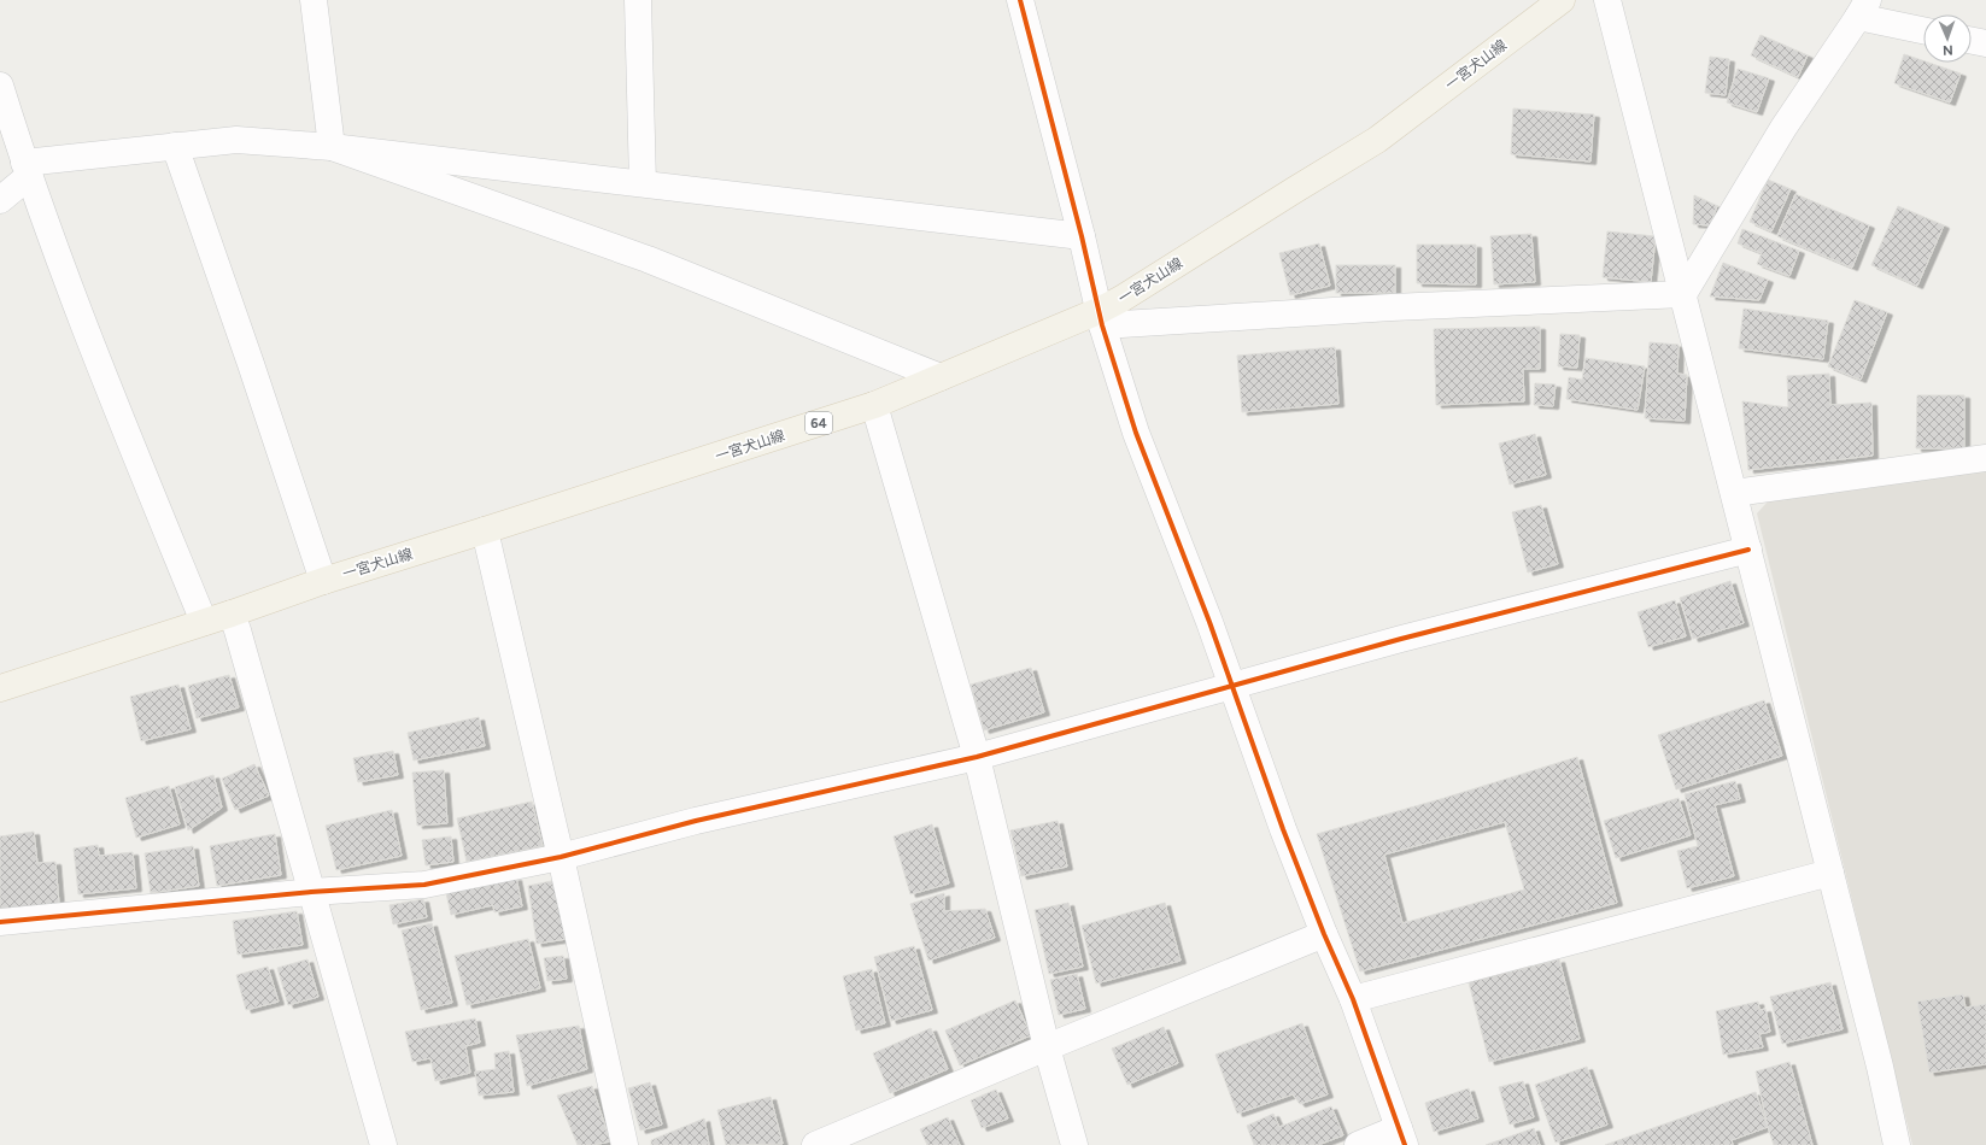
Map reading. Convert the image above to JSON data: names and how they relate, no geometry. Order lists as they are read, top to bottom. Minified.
{"streets":{"main road":["一宮犬山線","64"]},"north":"bottom"}
